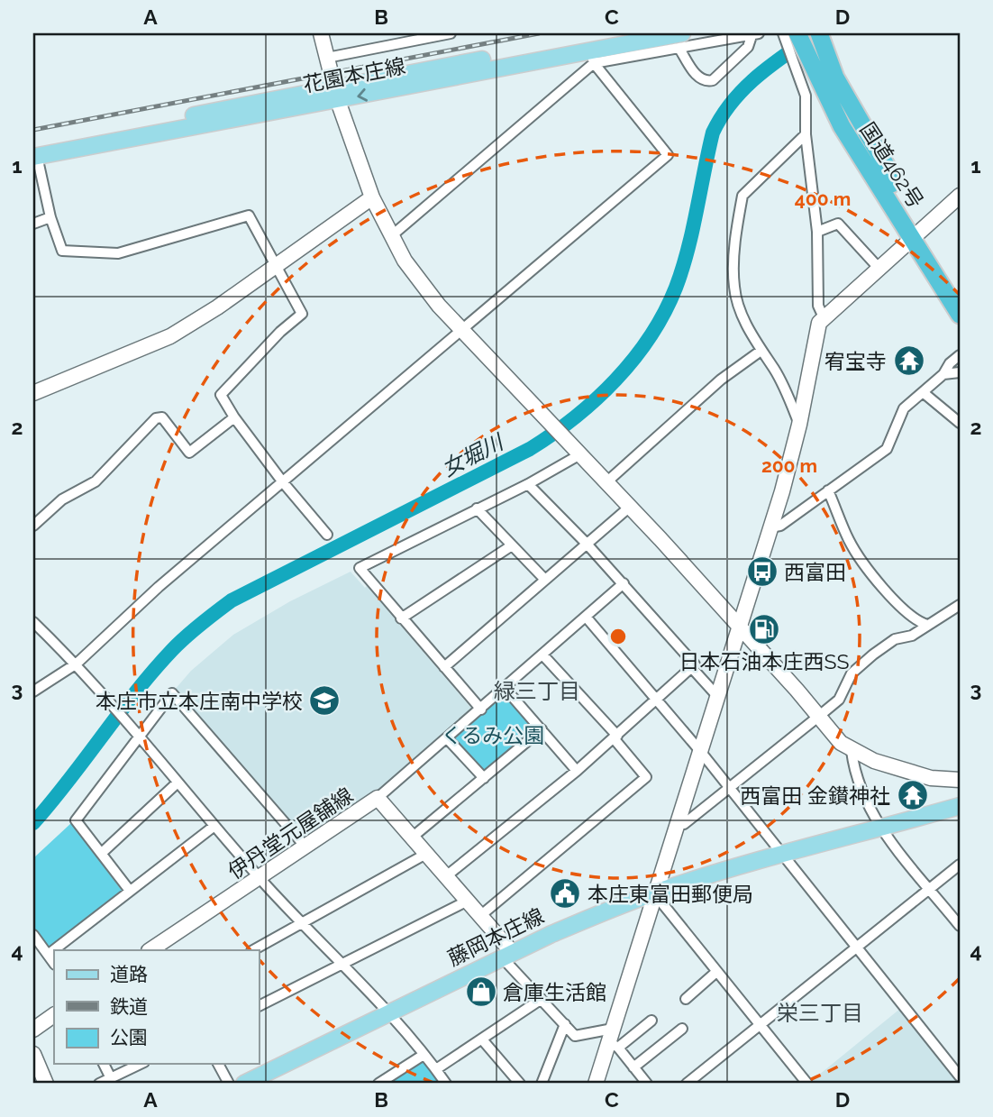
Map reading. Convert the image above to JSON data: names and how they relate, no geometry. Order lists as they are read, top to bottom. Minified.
{"streets":{"highway":["国道462号"],"main road":["花園本庄線","藤岡本庄線"],"street":["伊丹堂元屋舗線"]},"crossings":[["伊丹堂元屋舗線","藤岡本庄線"]],"districts":["緑三丁目","栄三丁目"],"water":["女堀川"],"parks":["くるみ公園"],"places":{"temple":["宥宝寺","西富田 金鑚神社"],"bus stop":["西富田"],"fuel station":["日本石油本庄西SS"],"school or university":["本庄市立本庄南中学校"],"public building":["本庄東富田郵便局"],"shop":["倉庫生活館"]},"legend":["道路","鉄道","公園"],"grid":{"columns":["A","B","C","D"],"rows":["1","2","3","4"]},"rings":["400 m","200 m"]}
